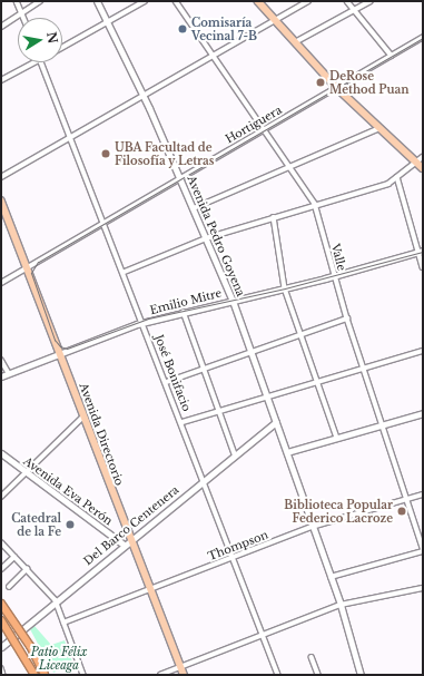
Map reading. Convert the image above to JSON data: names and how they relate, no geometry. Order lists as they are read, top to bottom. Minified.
{"streets":{"main road":["Avenida Directorio"],"street":["Hortiguera","Avenida Pedro Goyena","Valle","Emilio Mitre","José Bonifacio","Avenida Eva Perón","Del Barco Centenera","Thompson"]},"crossings":[["Hortiguera","Avenida Pedro Goyena"],["Hortiguera","Valle"],["Hortiguera","José Bonifacio"],["Hortiguera","Avenida Directorio"],["Avenida Pedro Goyena","Emilio Mitre"],["Avenida Pedro Goyena","Del Barco Centenera"],["Avenida Pedro Goyena","Thompson"],["Valle","Emilio Mitre"],["Valle","Thompson"],["Emilio Mitre","José Bonifacio"],["Emilio Mitre","Avenida Directorio"],["José Bonifacio","Del Barco Centenera"],["José Bonifacio","Thompson"],["Avenida Directorio","Del Barco Centenera"],["Avenida Directorio","Thompson"],["Avenida Eva Perón","Del Barco Centenera"]],"parks":["Patio Félix Liceaga"],"places":["Comisaría Vecinal 7-B","DeRose Method Puan","UBA Facultad de Filosofía y Letras","Biblioteca Popular Federico Lacroze","Catedral de la Fe"],"north":"right"}
